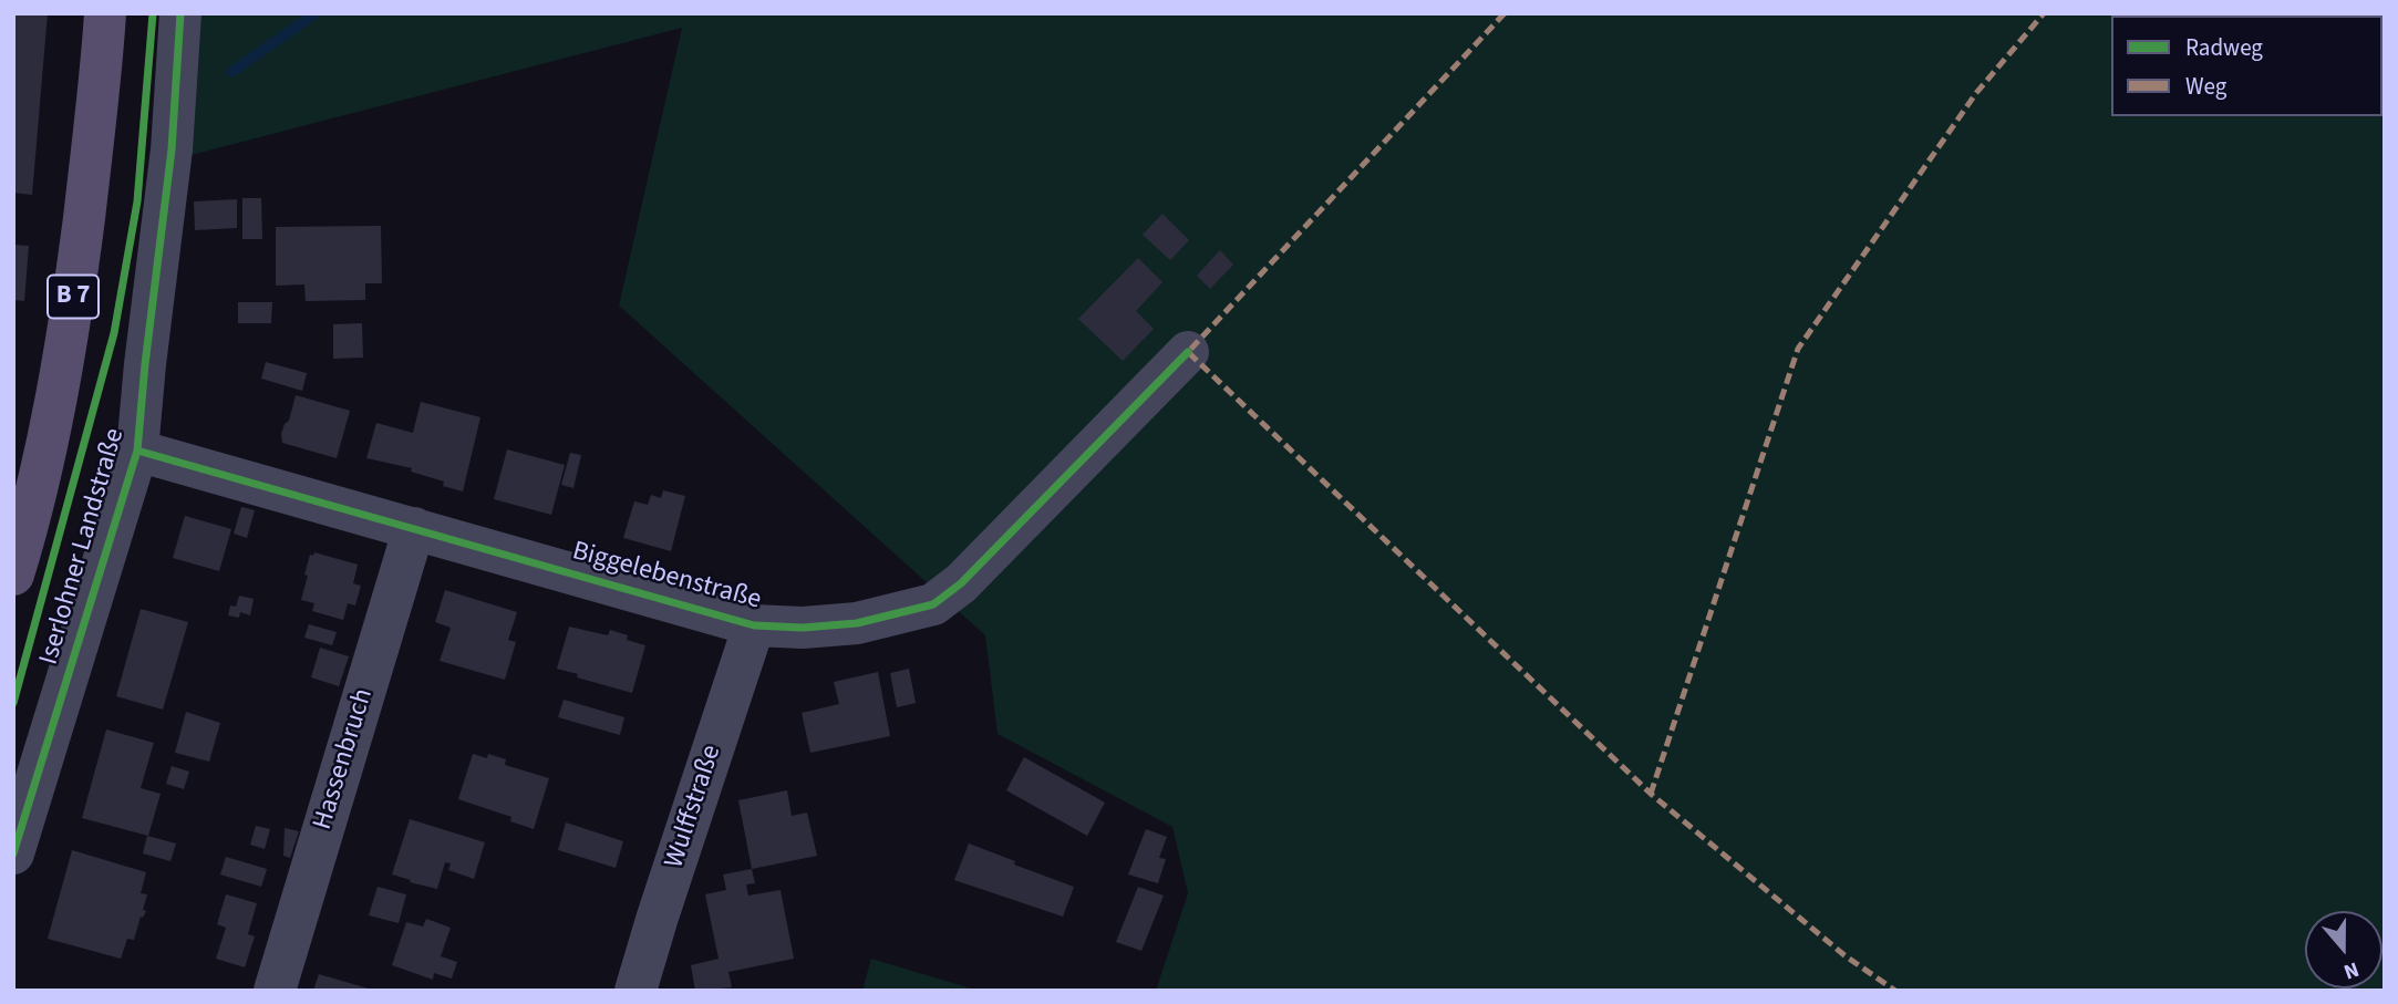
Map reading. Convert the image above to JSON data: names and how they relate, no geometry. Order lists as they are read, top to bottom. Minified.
{"streets":{"main road":["B 7"],"street":["Iserlohner Landstraße","Biggelebenstraße","Hassenbruch","Wulffstraße"]},"crossings":[["Iserlohner Landstraße","Biggelebenstraße"],["Biggelebenstraße","Hassenbruch"],["Biggelebenstraße","Wulffstraße"]],"legend":["Radweg","Weg"],"north":"bottom"}
